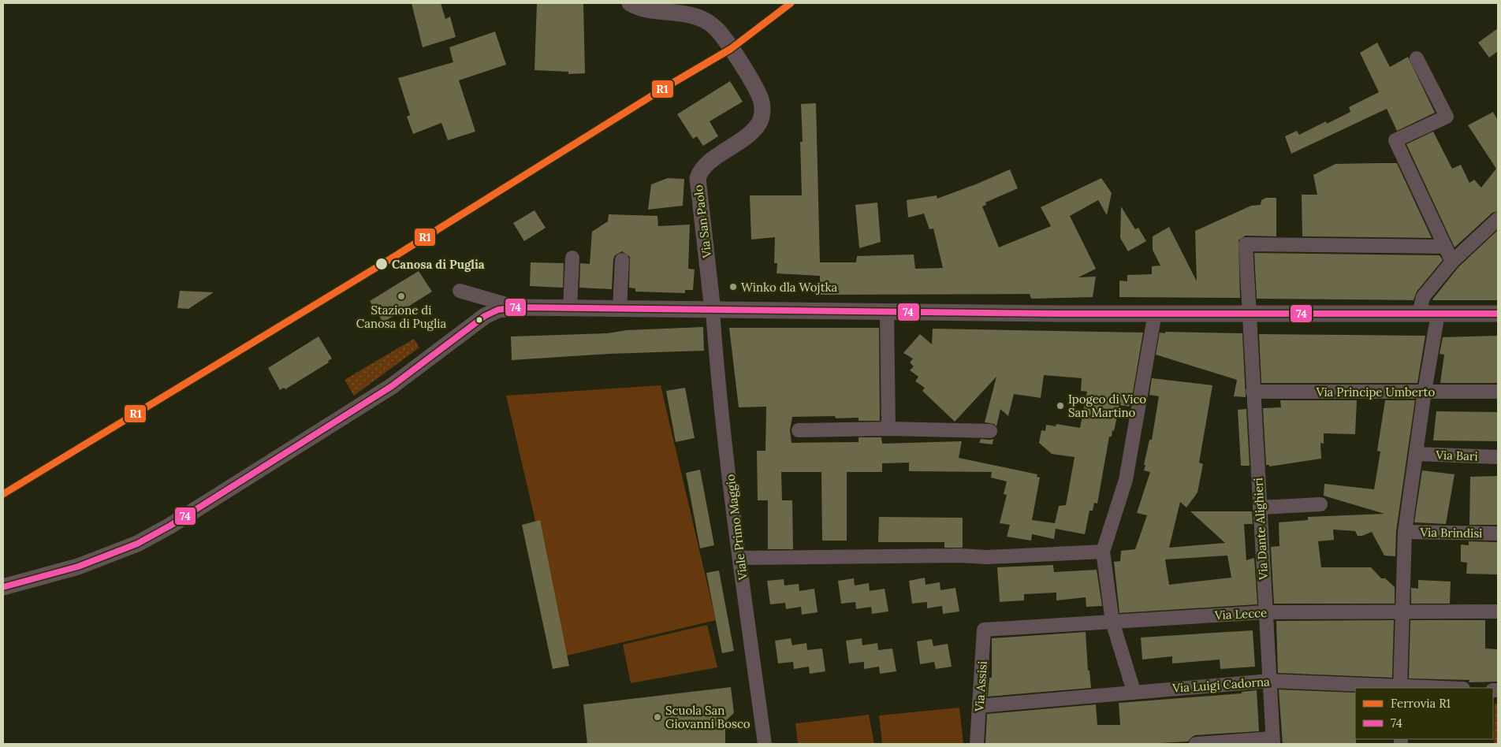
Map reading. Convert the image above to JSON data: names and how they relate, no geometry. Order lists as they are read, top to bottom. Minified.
{"streets":{"street":["Via San Paolo","Via Principe Umberto","Via Bari","Viale Primo Maggio","Via Dante Alighieri","Via Brindisi","Via Lecce","Via Luigi Cadorna","Via Assisi"]},"crossings":[["Via San Paolo","Viale Primo Maggio"],["Via Principe Umberto","Via Dante Alighieri"],["Via Dante Alighieri","Via Lecce"],["Via Dante Alighieri","Via Luigi Cadorna"],["Via Lecce","Via Assisi"],["Via Luigi Cadorna","Via Assisi"]],"places":["Canosa di Puglia","Winko dla Wojtka","Stazione di Canosa di Puglia","Ipogeo di Vico San Martino","Scuola San Giovanni Bosco"],"lines":["rail line R1","transit line 74"],"legend":["Ferrovia R1","74"]}
